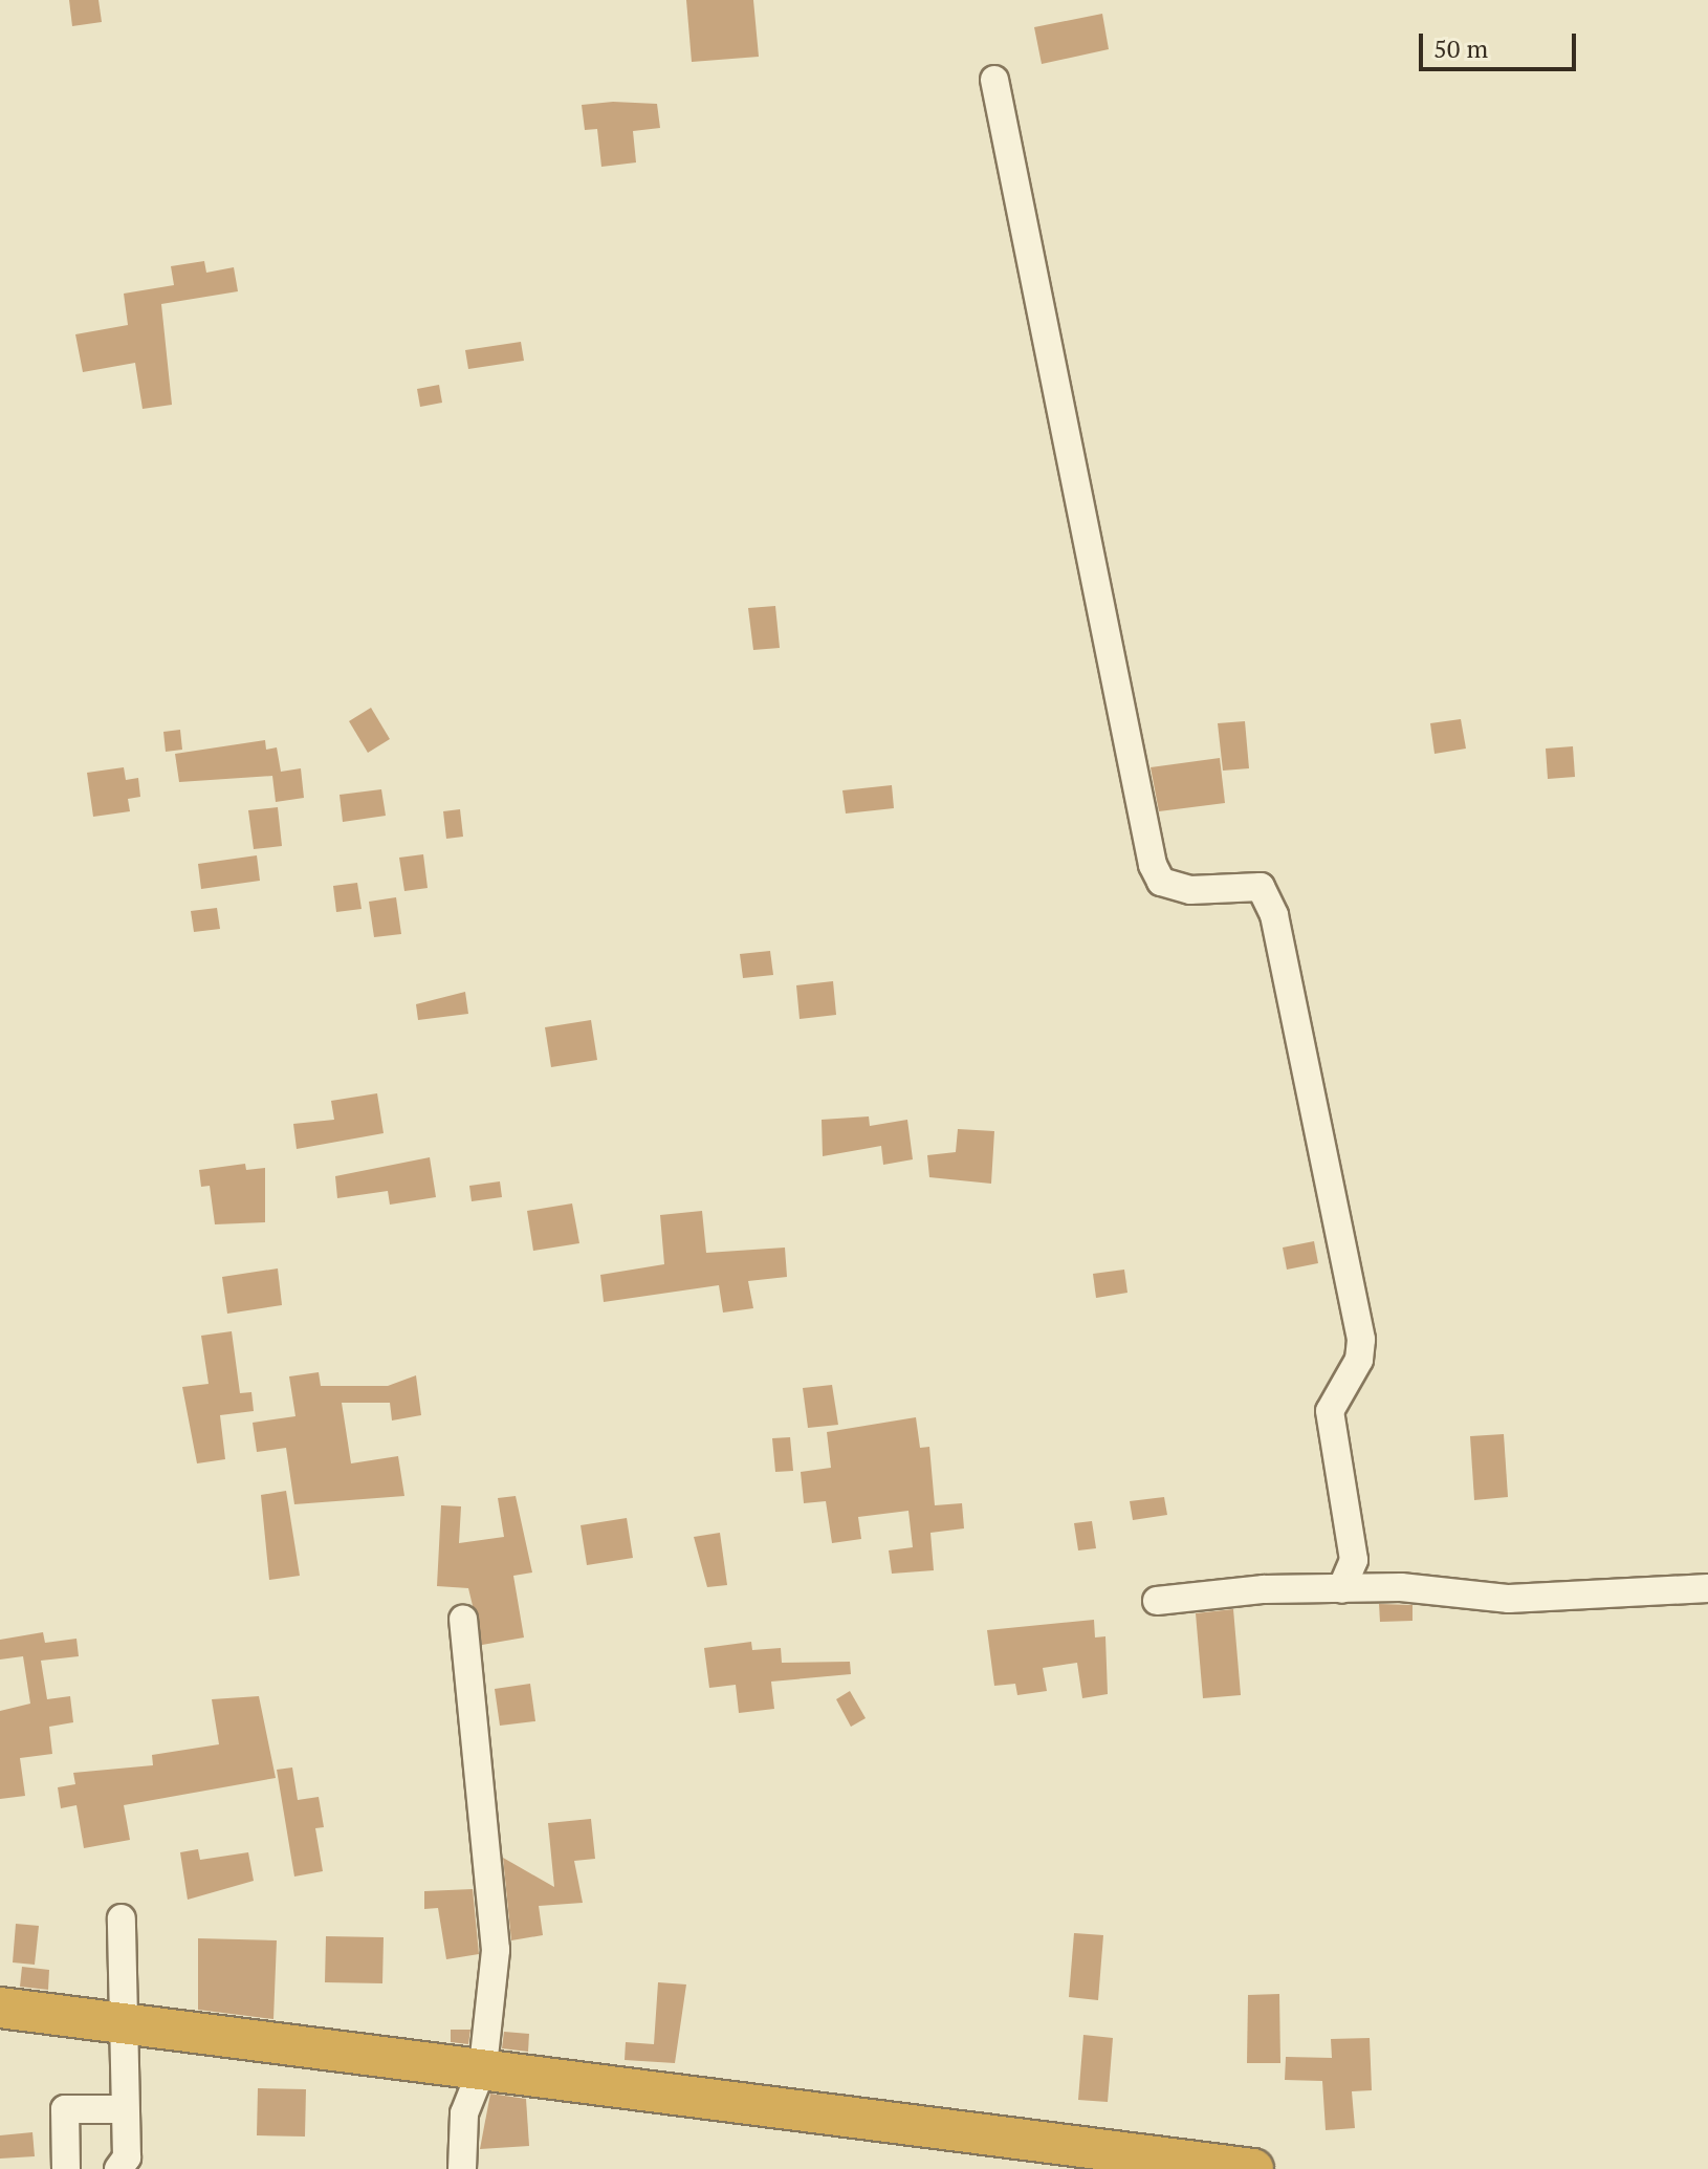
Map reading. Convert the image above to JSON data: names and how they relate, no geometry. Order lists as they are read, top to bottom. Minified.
{"scale_bar":"50 m"}
